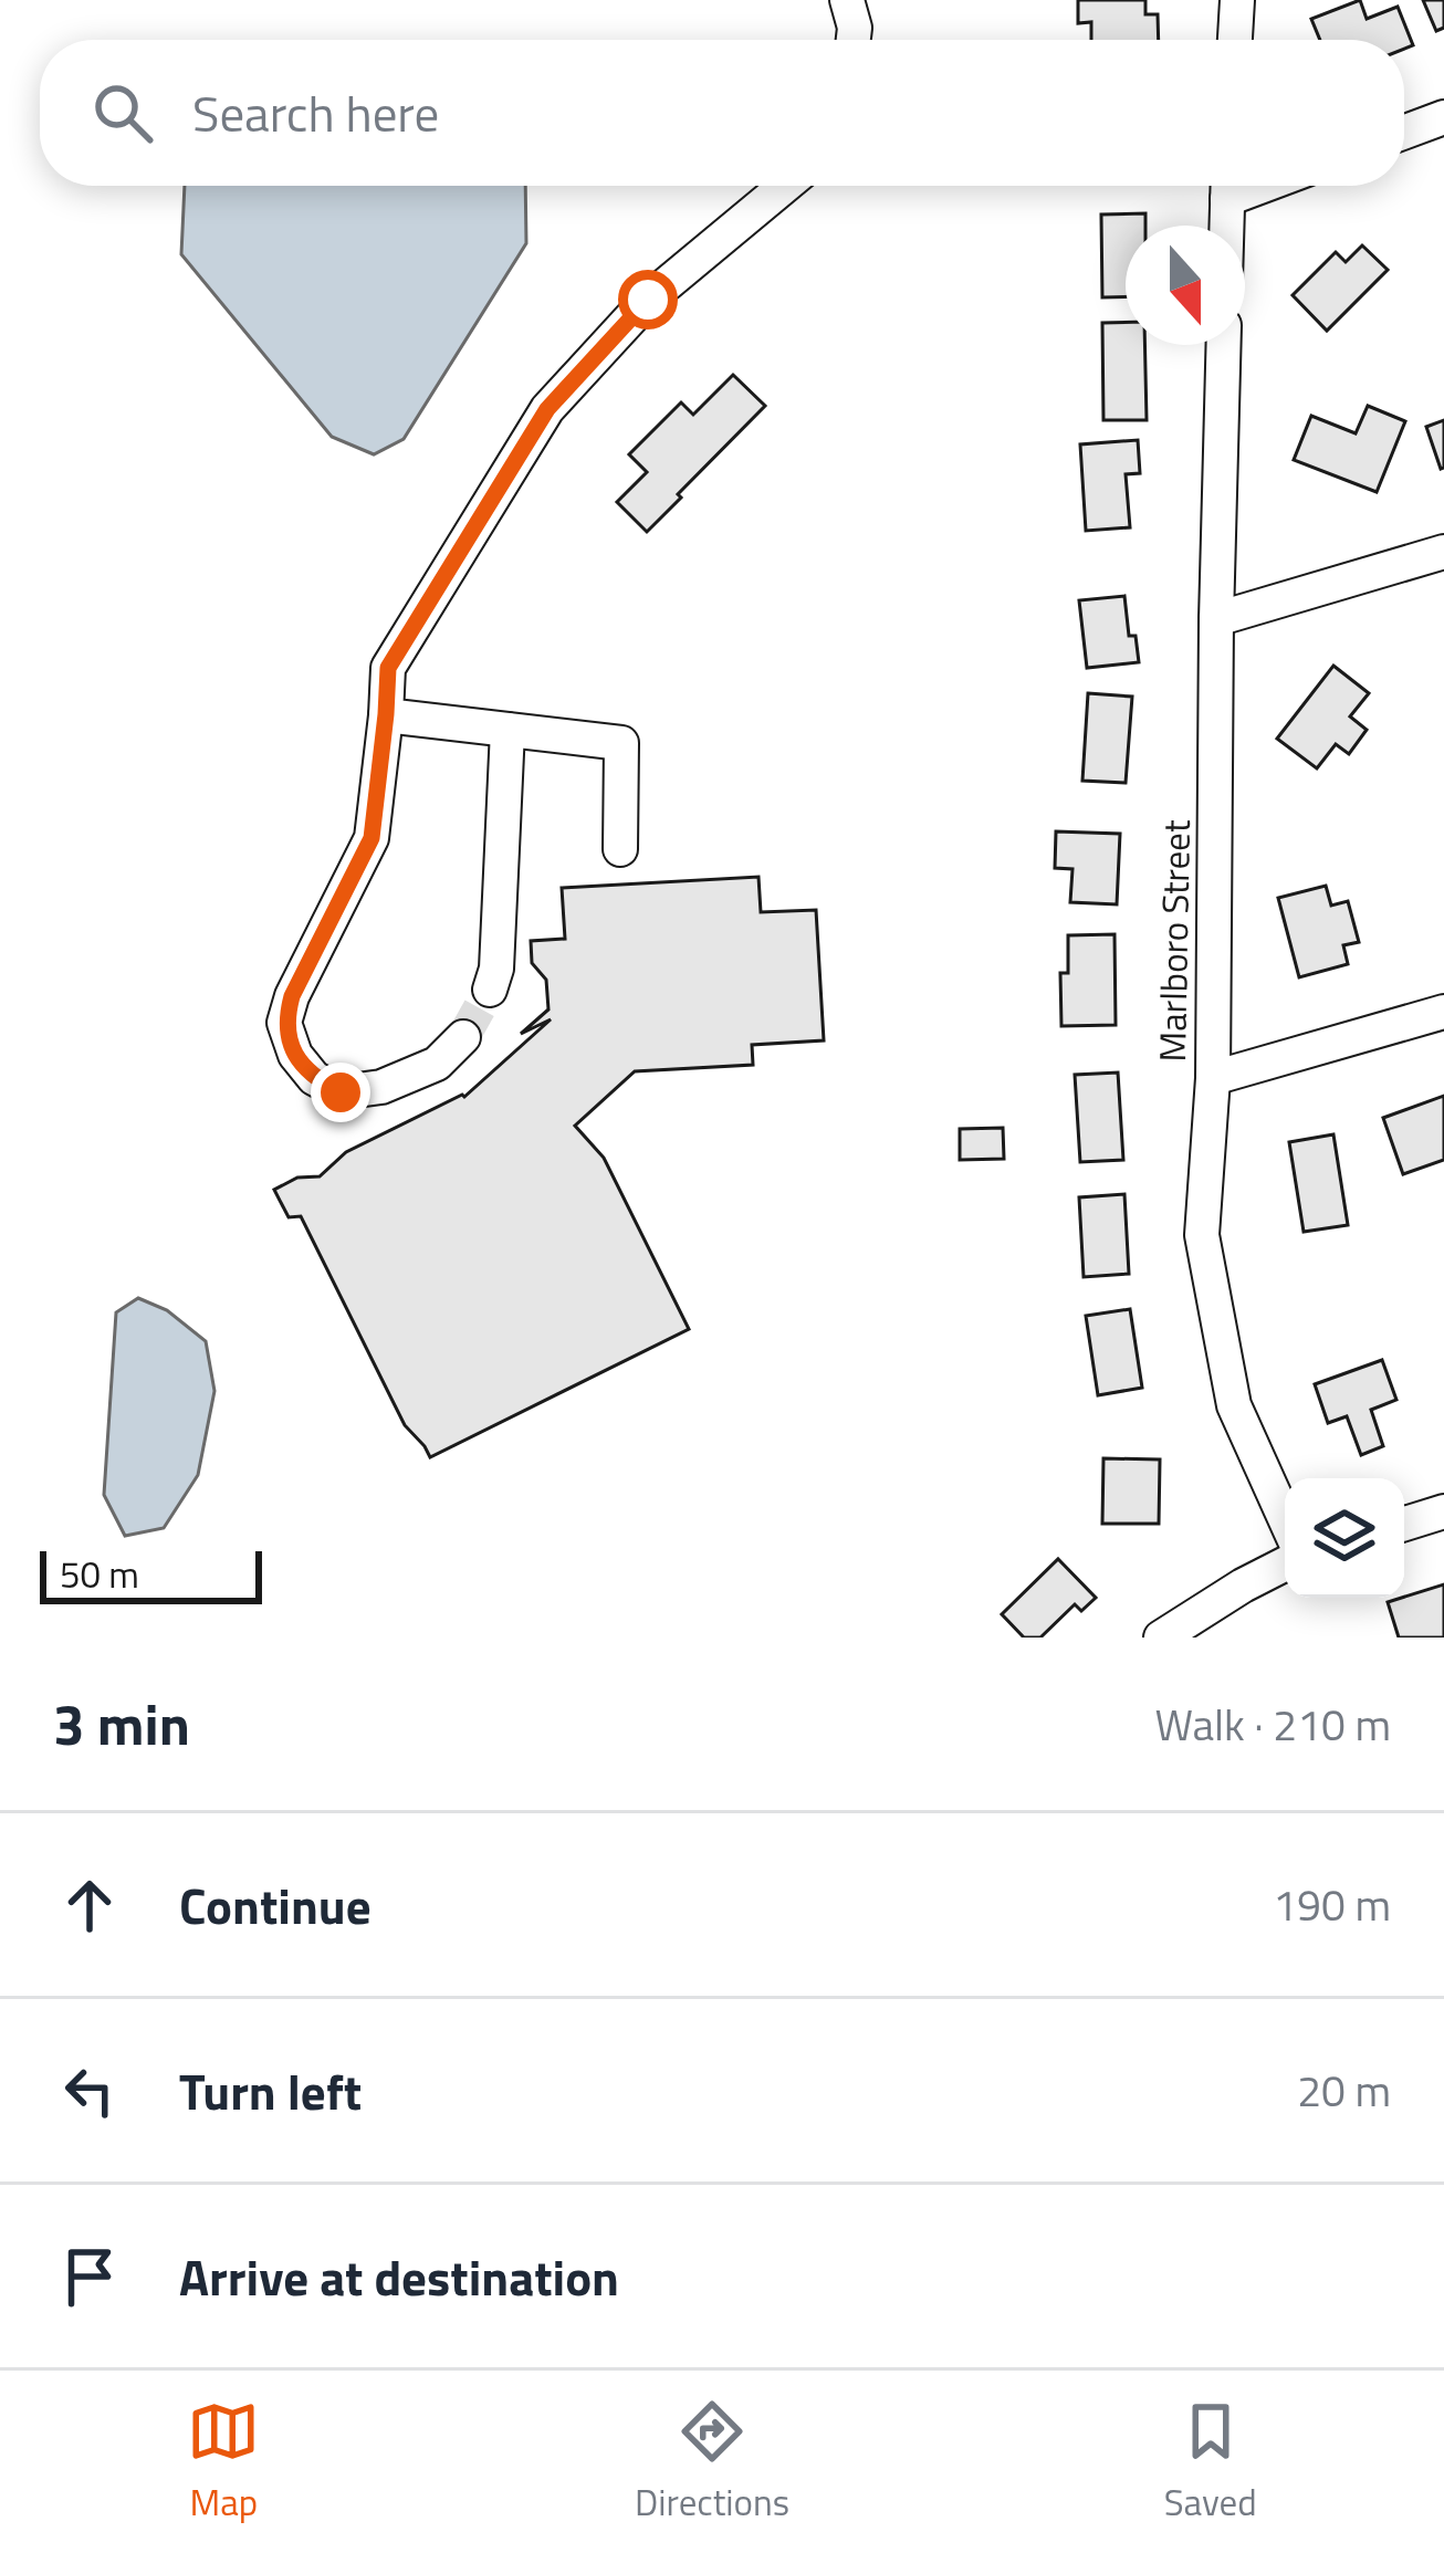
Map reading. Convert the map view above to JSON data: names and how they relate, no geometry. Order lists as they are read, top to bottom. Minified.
{"streets":{"street":["Marlboro Street"]},"scale_bar":"50 m","north":"bottom","page":{"search":"Search here","scale":"50 m","heading":["3 min","Walk · 210 m"],"list":[["Continue","190 m"],["Turn left","20 m"],"Arrive at destination"],"nav":["Map","Directions","Saved"]}}
